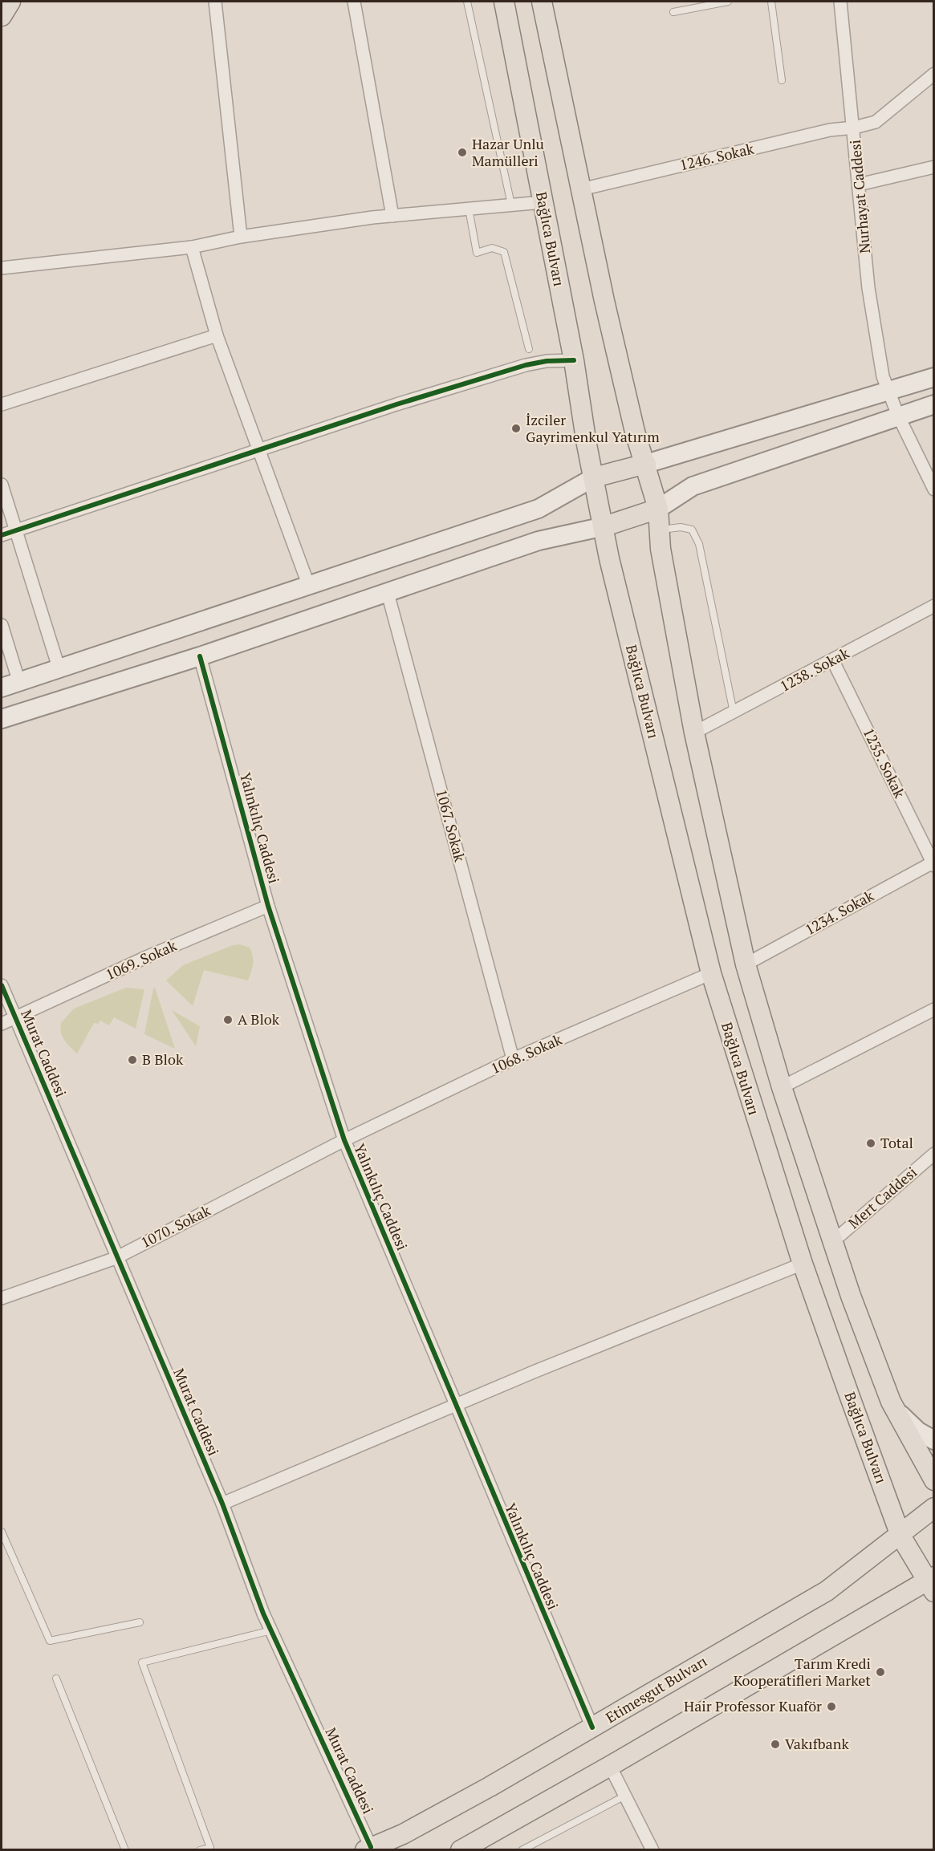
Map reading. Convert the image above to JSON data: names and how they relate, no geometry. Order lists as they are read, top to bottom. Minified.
{"streets":{"main road":["Bağlıca Bulvarı","Etimesgut Bulvarı"],"street":["1246. Sokak","Nurhayat Caddesi","1238. Sokak","1235. Sokak","1067. Sokak","Yalınkılıç Caddesi","1234. Sokak","1069. Sokak","Murat Caddesi","1068. Sokak","Mert Caddesi","1070. Sokak"]},"crossings":[["1246. Sokak","Nurhayat Caddesi"],["Bağlıca Bulvarı","1068. Sokak"],["Bağlıca Bulvarı","Etimesgut Bulvarı"],["1238. Sokak","1235. Sokak"],["1235. Sokak","1234. Sokak"],["1067. Sokak","1068. Sokak"],["Yalınkılıç Caddesi","1069. Sokak"],["Yalınkılıç Caddesi","1068. Sokak"],["Yalınkılıç Caddesi","1070. Sokak"],["Yalınkılıç Caddesi","Etimesgut Bulvarı"],["1069. Sokak","Murat Caddesi"],["Murat Caddesi","1070. Sokak"],["Murat Caddesi","Etimesgut Bulvarı"],["1068. Sokak","1070. Sokak"]],"places":["Hazar Unlu Mamülleri","İzciler Gayrimenkul Yatırım","A Blok","B Blok","Total","Tarım Kredi Kooperatifleri Market","Hair Professor Kuaför","Vakıfbank"]}
